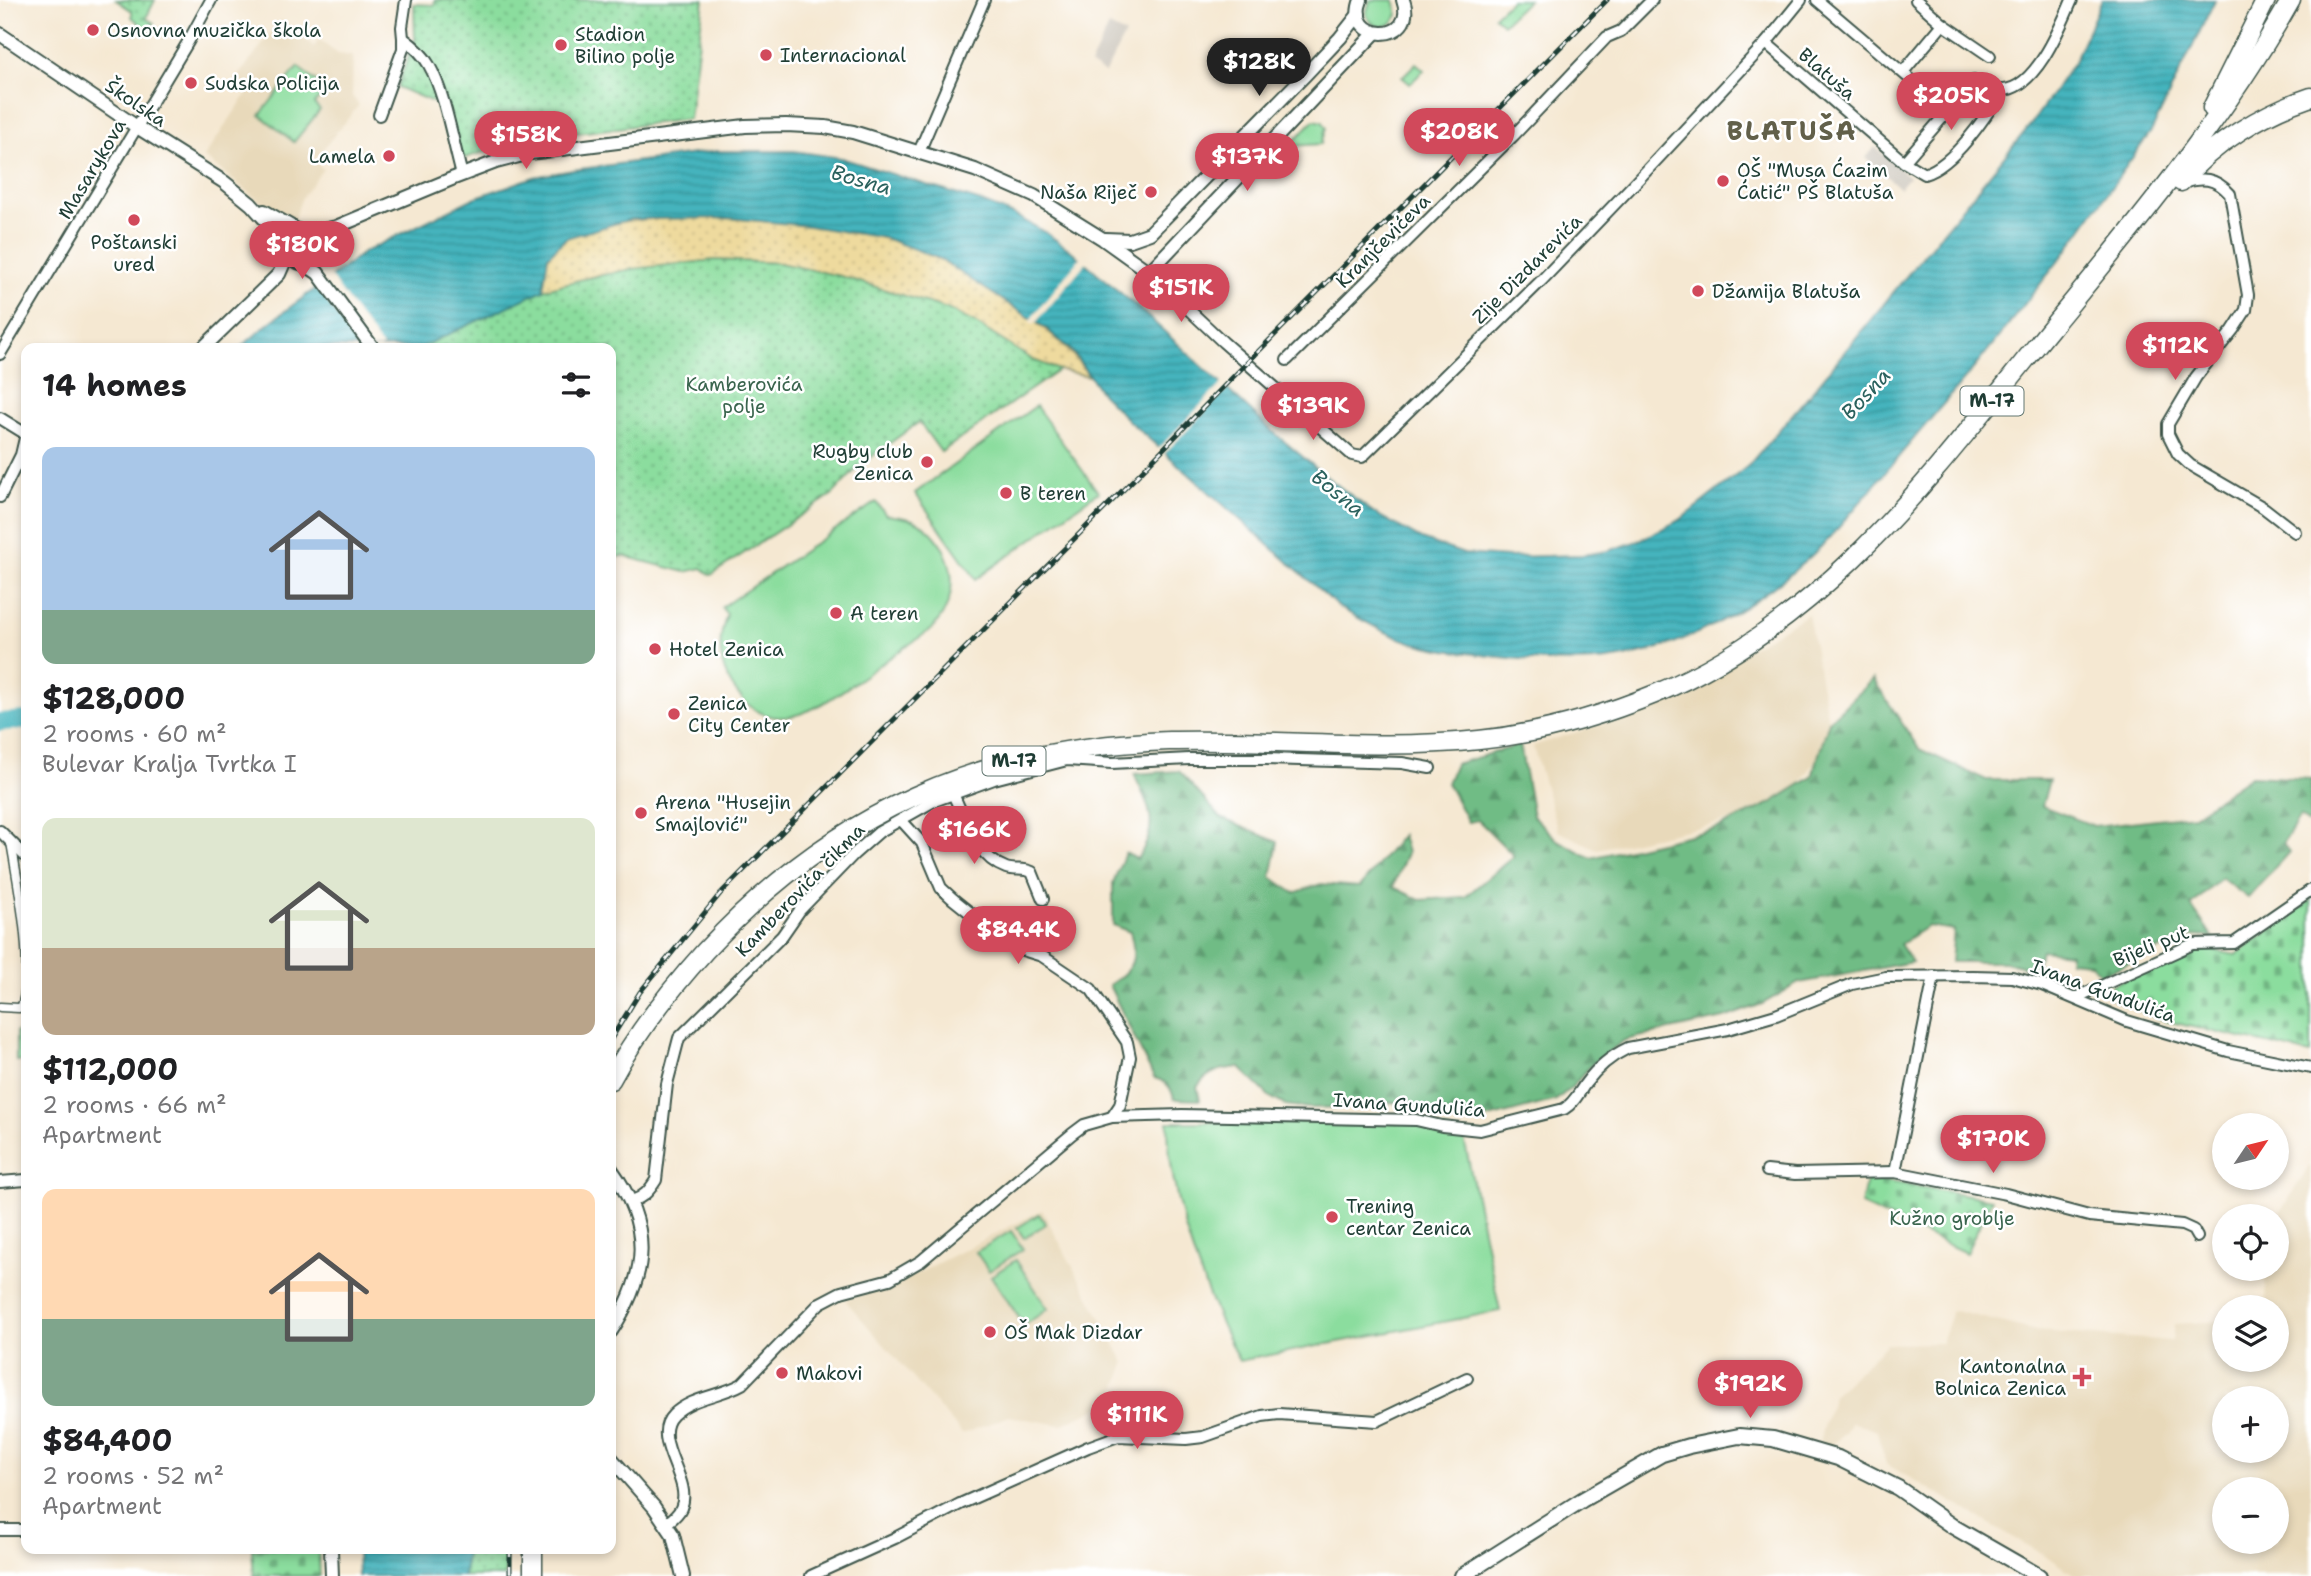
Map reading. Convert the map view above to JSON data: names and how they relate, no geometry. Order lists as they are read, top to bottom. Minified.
{"streets":{"highway":["M-17"],"street":["Blatuša","Školska","Masarykova","Kranjčevićeva","Zije Dizdarevića","Kamberovića čikma","Bijeli put","Ivana Gundulića"]},"crossings":[["Blatuša","Zije Dizdarevića"],["Školska","Masarykova"],["Bijeli put","Ivana Gundulića"]],"districts":["BLATUŠA"],"water":["Bosna"],"parks":["Kamberovića polje","Kužno groblje"],"places":{"other":["Osnovna muzička škola","Stadion Bilino polje","Internacional","Sudska Policija","Lamela","OŠ \"Musa Ćazim Ćatić\" PŠ Blatuša","Naša Riječ","Poštanski ured","Džamija Blatuša","Rugby club Zenica","B teren","A teren","Hotel Zenica","Zenica City Center","Arena \"Husejin Smajlović\"","Trening centar Zenica","OŠ Mak Dizdar","Makovi"],"health":["Kantonalna Bolnica Zenica"]},"north":"top right","page":{"price":["$128K","$205K","$208K","$158K","$137K","$180K","$151K","$112K","$139K","$166K","$84.4K","$170K","$192K","$111K"],"heading":"14 homes","list":[{"name":"$128,000","note":"2 rooms · 60 m² · Bulevar Kralja Tvrtka I"},{"name":"$112,000","note":"2 rooms · 66 m² · Apartment"},{"name":"$84,400","note":"2 rooms · 52 m² · Apartment"}],"map_buttons":["+","−"]}}
